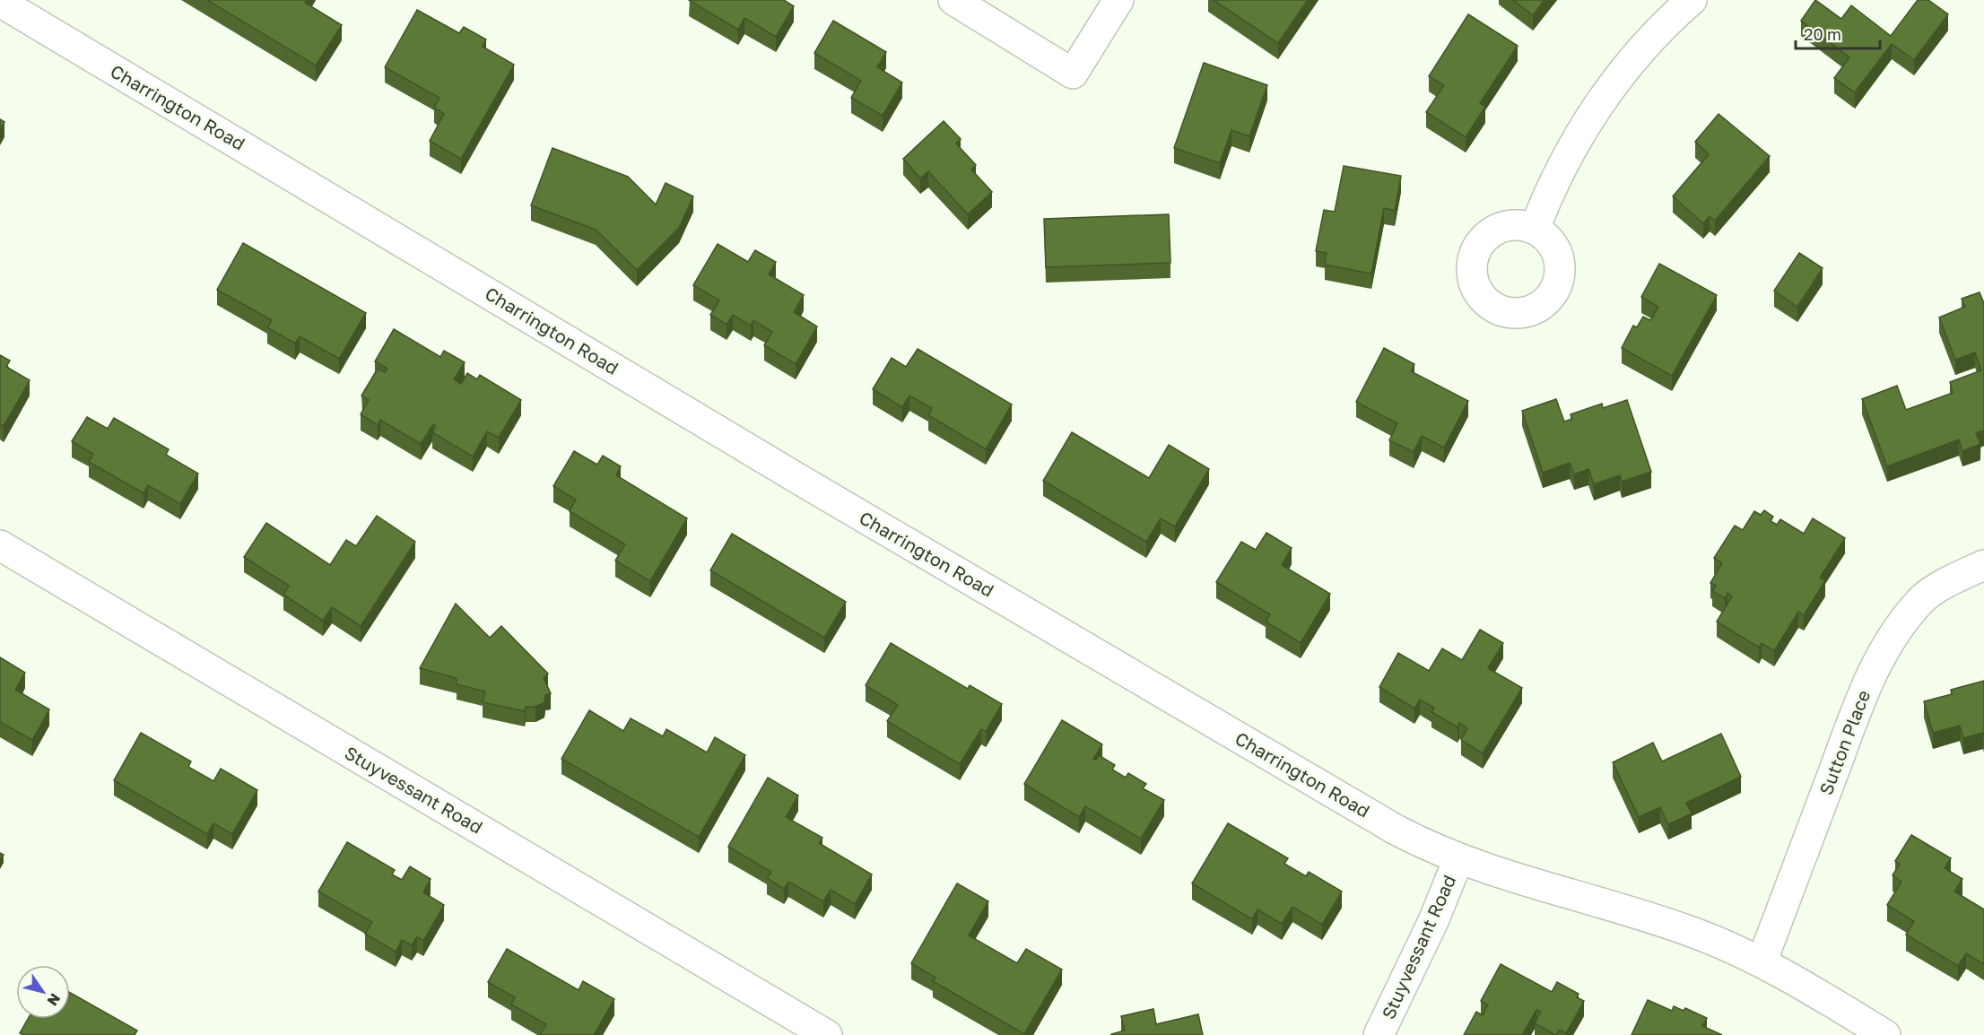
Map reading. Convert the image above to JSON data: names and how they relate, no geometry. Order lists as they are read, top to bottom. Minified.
{"streets":{"street":["Charrington Road","Sutton Place","Stuyvessant Road"]},"crossings":[["Charrington Road","Sutton Place"],["Charrington Road","Stuyvessant Road"]],"scale_bar":"20 m","north":"bottom right"}
